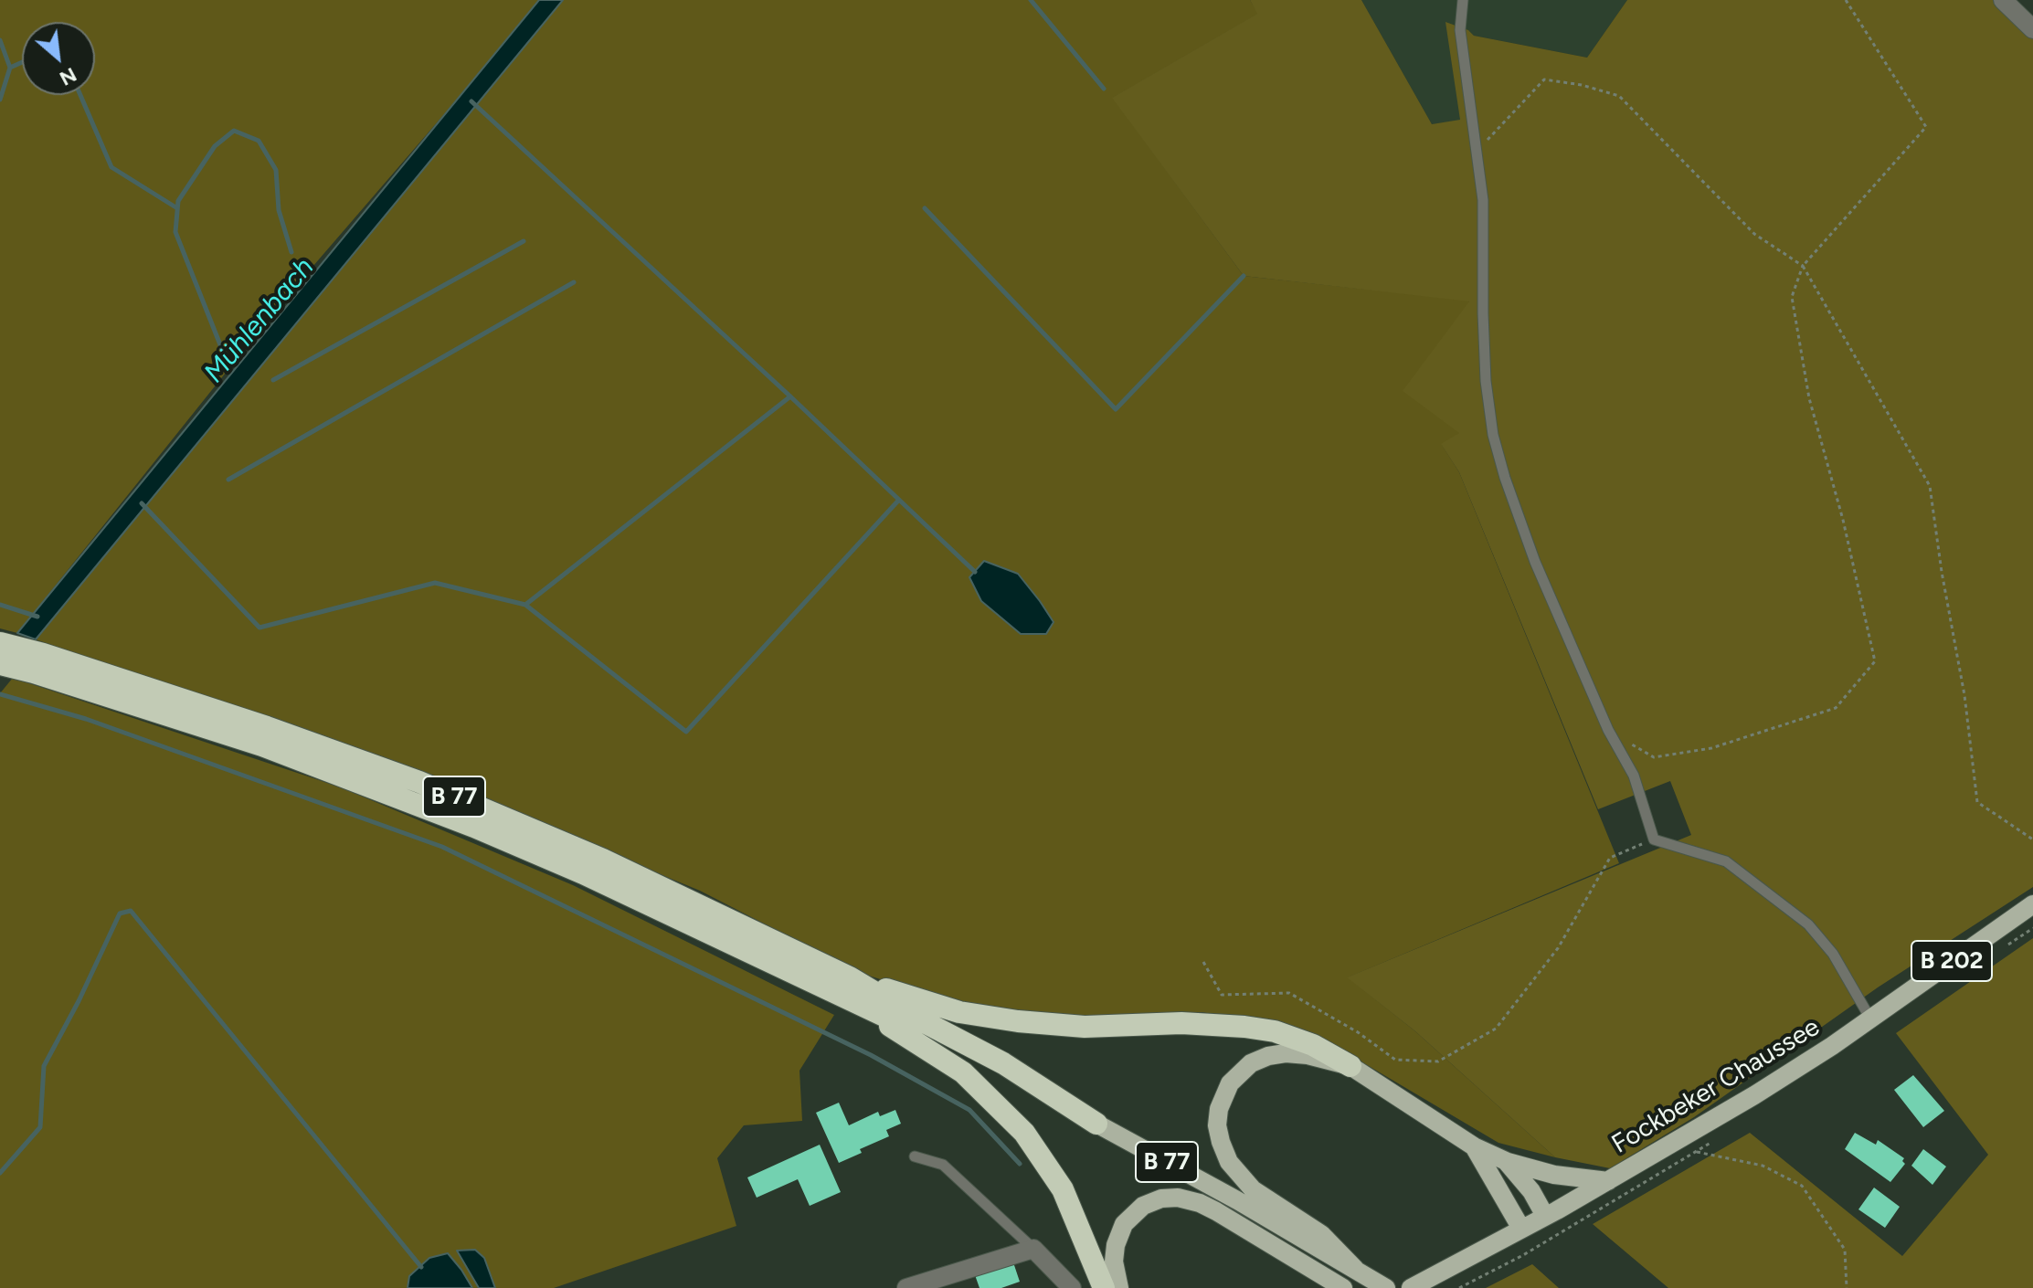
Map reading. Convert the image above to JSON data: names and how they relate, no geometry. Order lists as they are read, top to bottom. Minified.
{"streets":{"highway":["B 77"],"main road":["B 202","Fockbeker Chaussee"]},"water":["Mühlenbach"],"north":"bottom right"}
